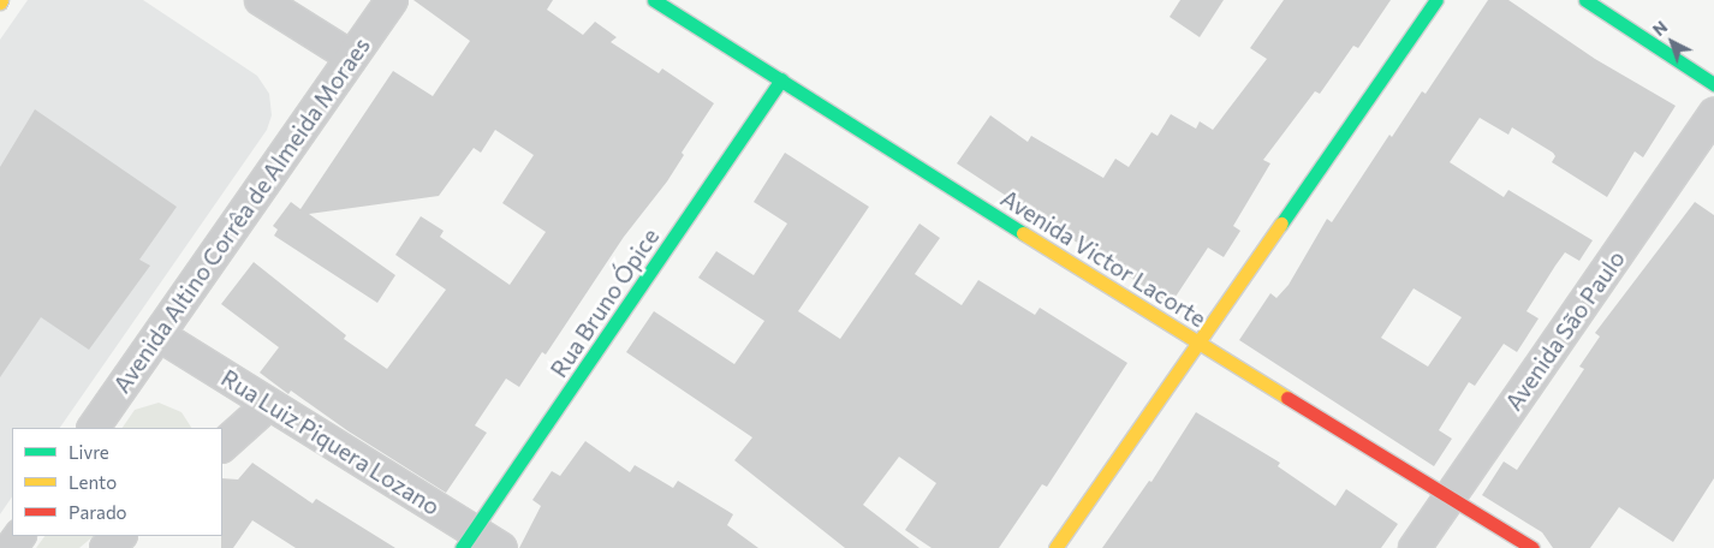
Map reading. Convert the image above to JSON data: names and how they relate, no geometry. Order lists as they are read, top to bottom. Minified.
{"streets":{"street":["Avenida Altino Corrêa de Almeida Moraes","Avenida Victor Lacorte","Rua Bruno Ópice","Avenida São Paulo","Rua Luiz Piquera Lozano"]},"crossings":[["Avenida Altino Corrêa de Almeida Moraes","Rua Luiz Piquera Lozano"],["Avenida Victor Lacorte","Rua Bruno Ópice"],["Avenida Victor Lacorte","Avenida São Paulo"],["Rua Bruno Ópice","Rua Luiz Piquera Lozano"]],"legend":["Livre","Lento","Parado"],"north":"top left"}
